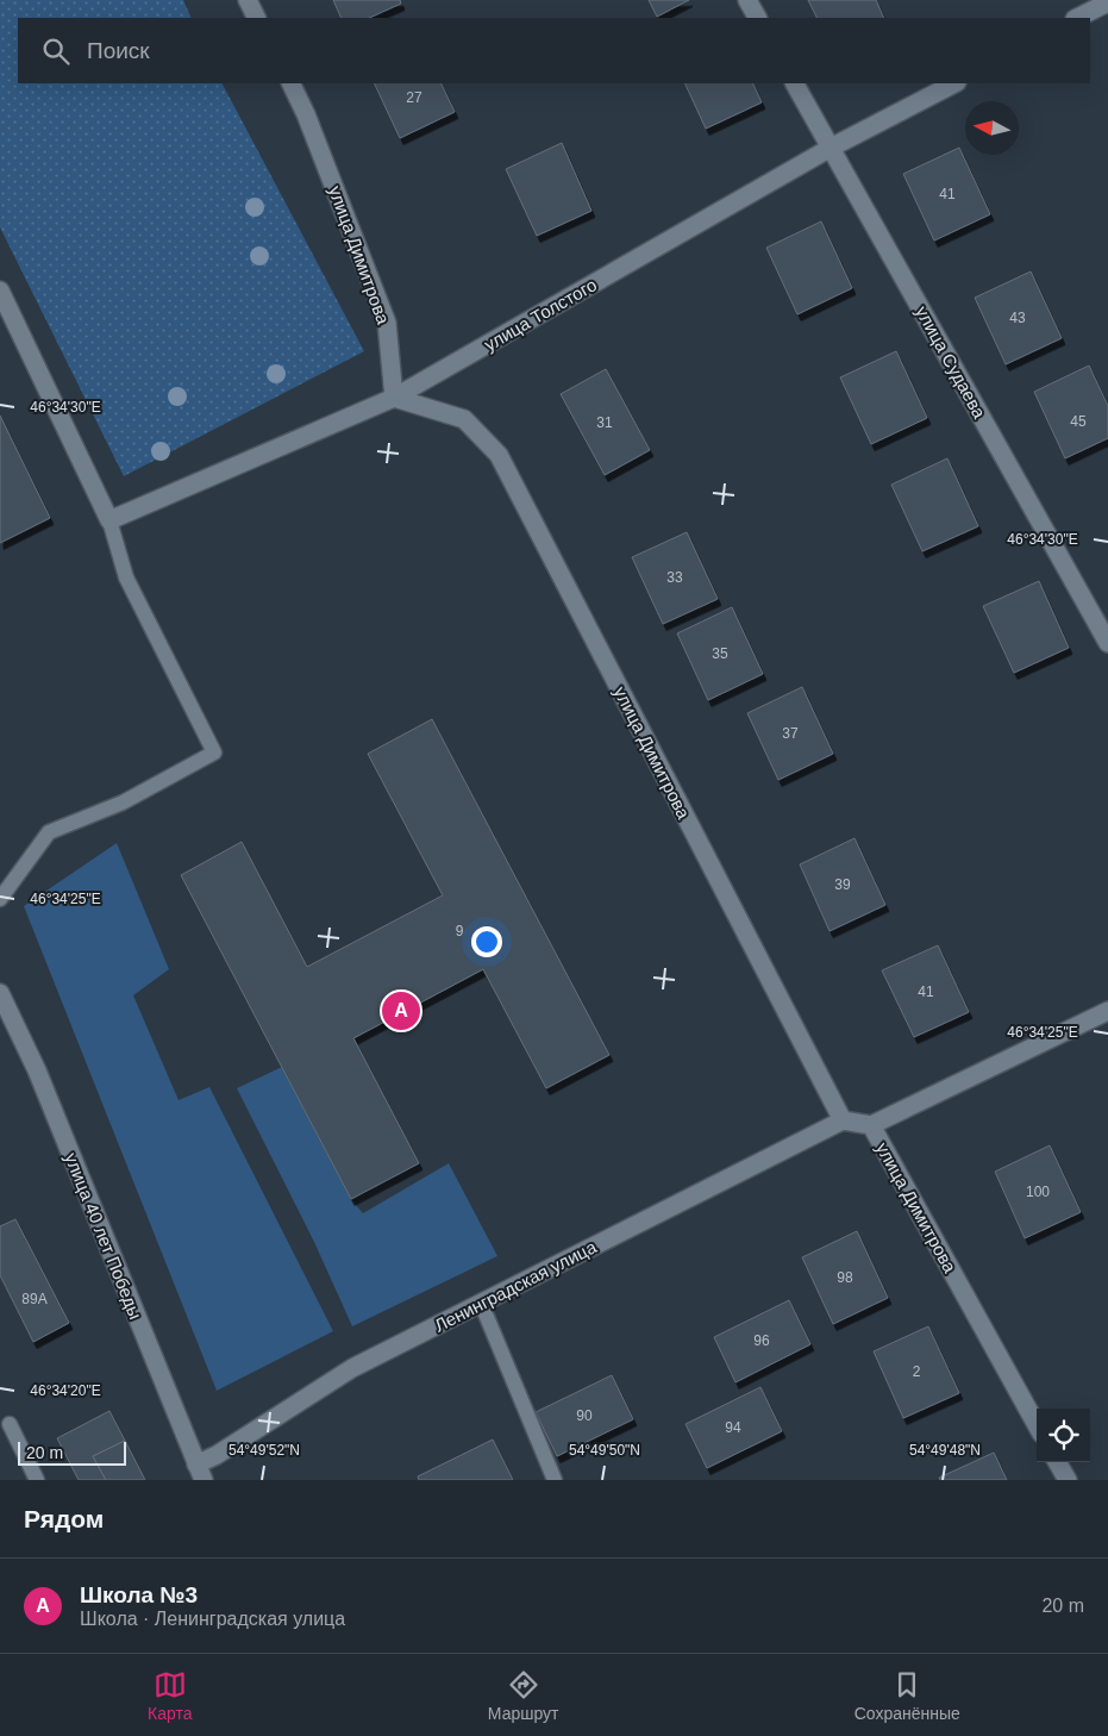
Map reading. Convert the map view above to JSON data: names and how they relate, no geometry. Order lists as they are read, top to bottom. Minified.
{"streets":{"street":["улица Димитрова","улица Толстого","улица Судаева","улица 40 лет Победы","Ленинградская улица"]},"crossings":[["улица Димитрова","улица Толстого"],["улица Димитрова","Ленинградская улица"],["улица Толстого","улица Судаева"],["улица 40 лет Победы","Ленинградская улица"]],"house_numbers":["27","41","43","45","31","33","35","37","39","9","41","100","98","89А","96","2","90","94"],"scale_bar":"20 m","north":"left","page":{"search":"Поиск","pins":"A","scale":"20 m","heading":"Рядом","list":[{"mark":"A","name":"Школа №3","note":"Школа · Ленинградская улица","value":"20 m"}],"nav":["Карта","Маршрут","Сохранённые"]},"coordinates":["46°34'30\"E","46°34'25\"E","46°34'20\"E","54°49'52\"N","54°49'50\"N","54°49'48\"N"]}
